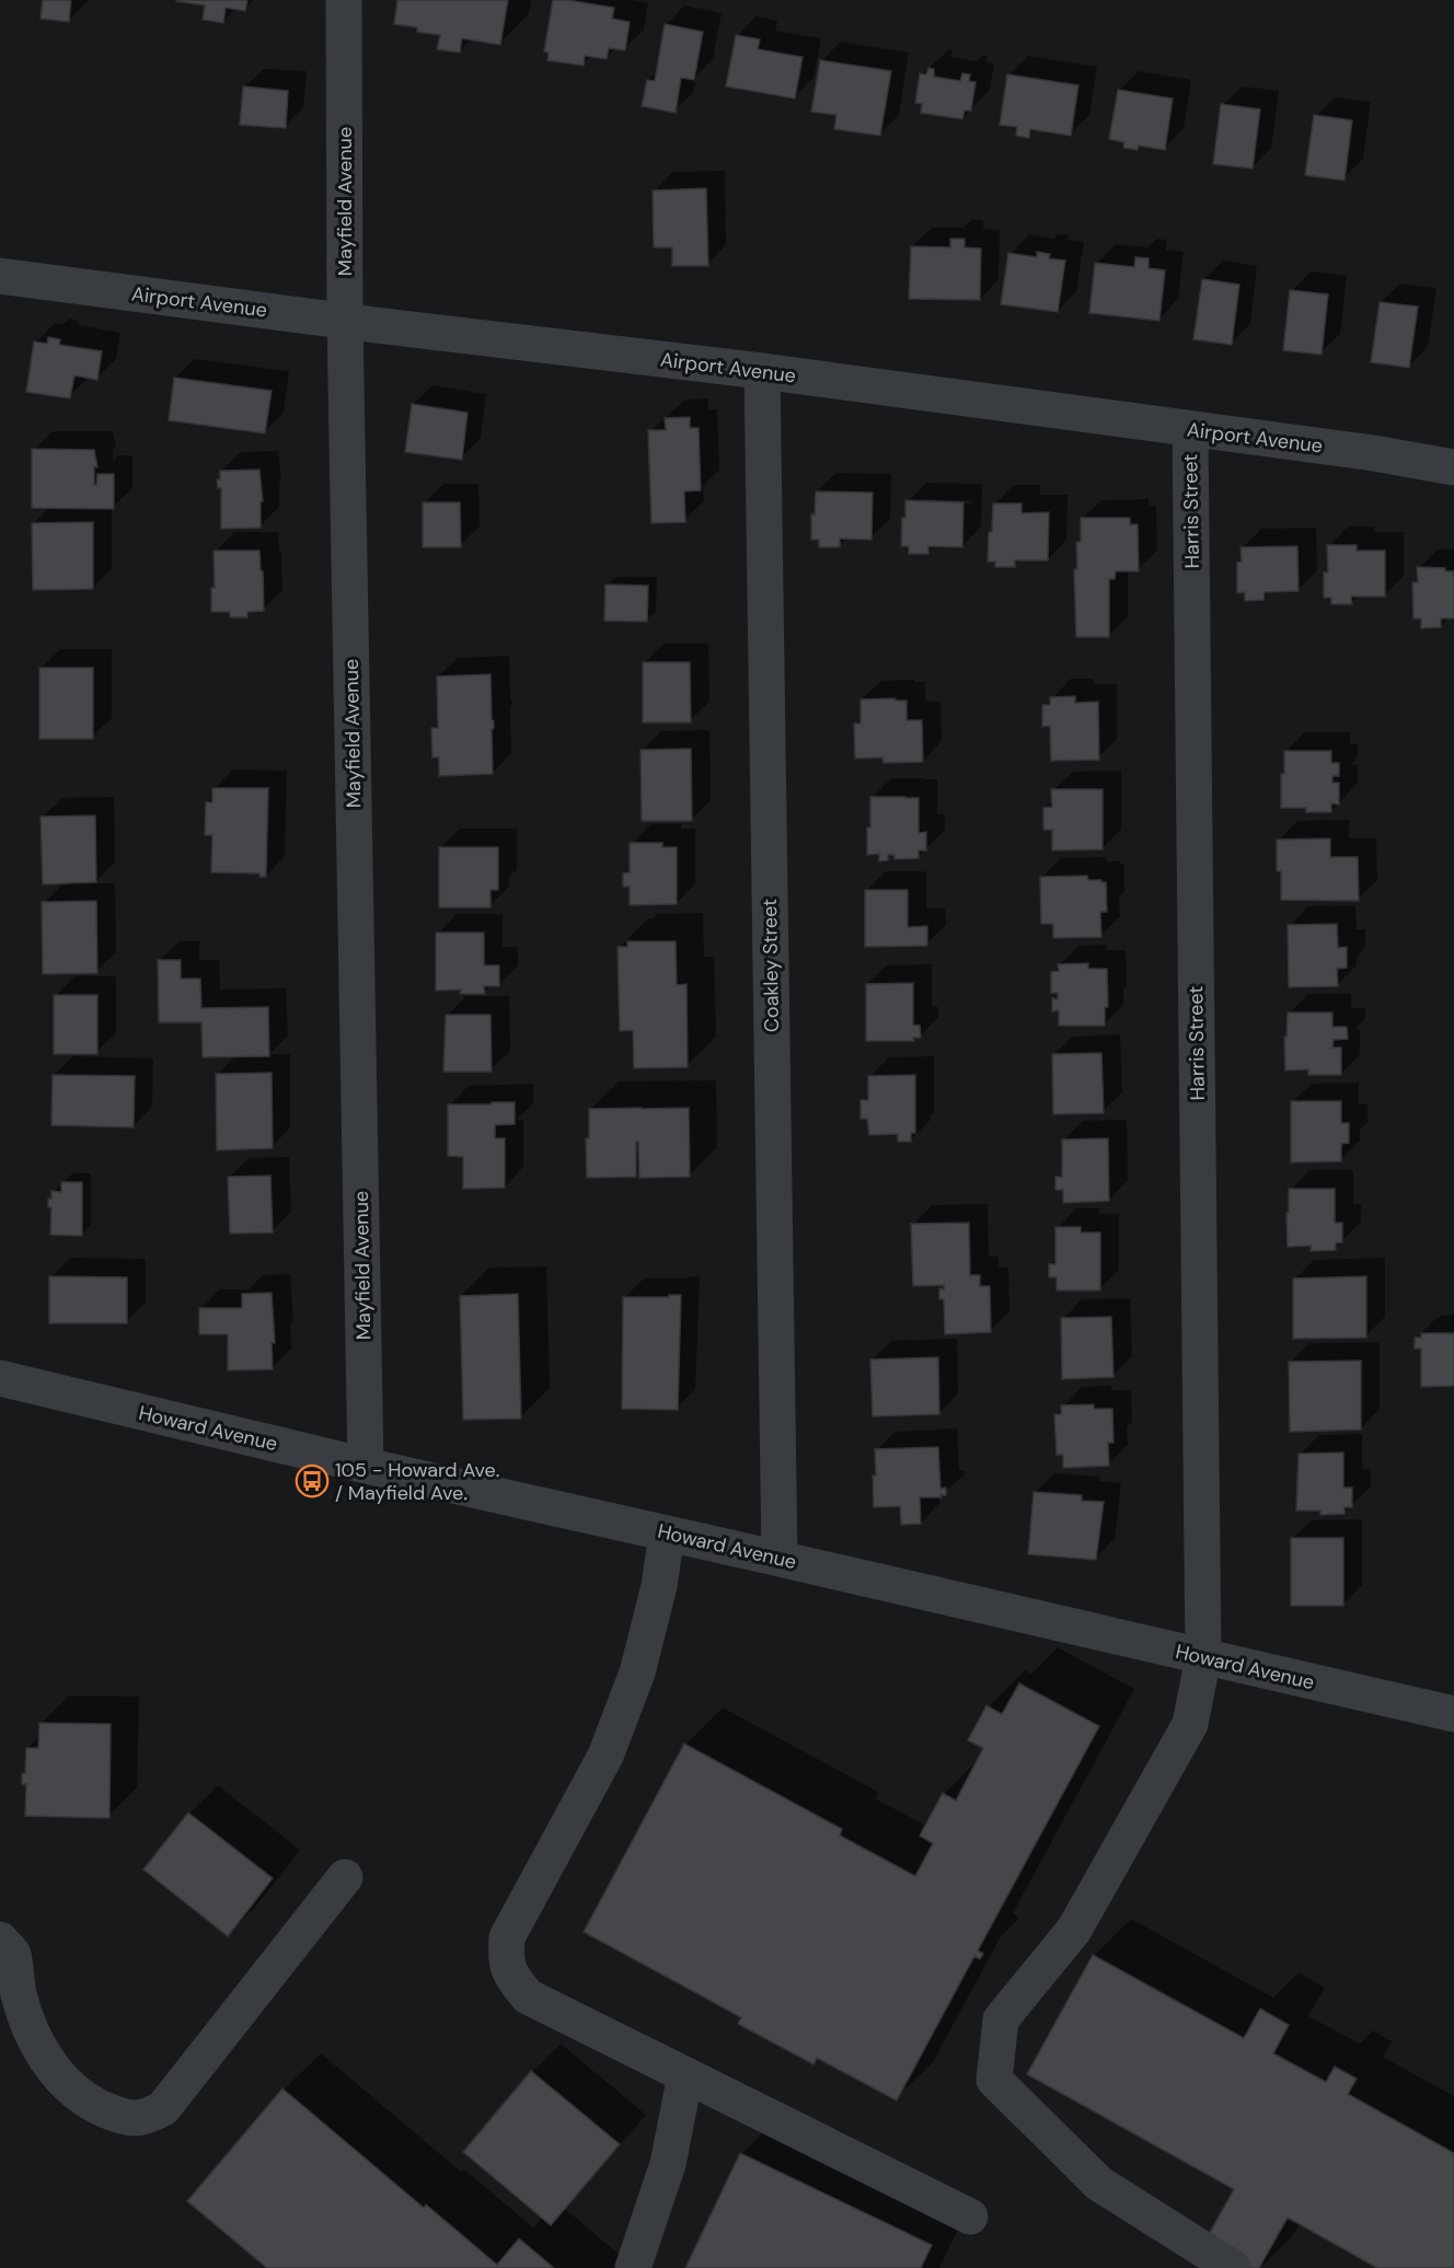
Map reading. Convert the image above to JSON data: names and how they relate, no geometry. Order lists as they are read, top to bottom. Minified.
{"streets":{"street":["Mayfield Avenue","Airport Avenue","Harris Street","Coakley Street","Howard Avenue"]},"crossings":[["Mayfield Avenue","Airport Avenue"],["Mayfield Avenue","Howard Avenue"],["Airport Avenue","Harris Street"],["Airport Avenue","Coakley Street"],["Harris Street","Howard Avenue"],["Coakley Street","Howard Avenue"]],"places":{"bus stop":["105 - Howard Ave. / Mayfield Ave."]}}
